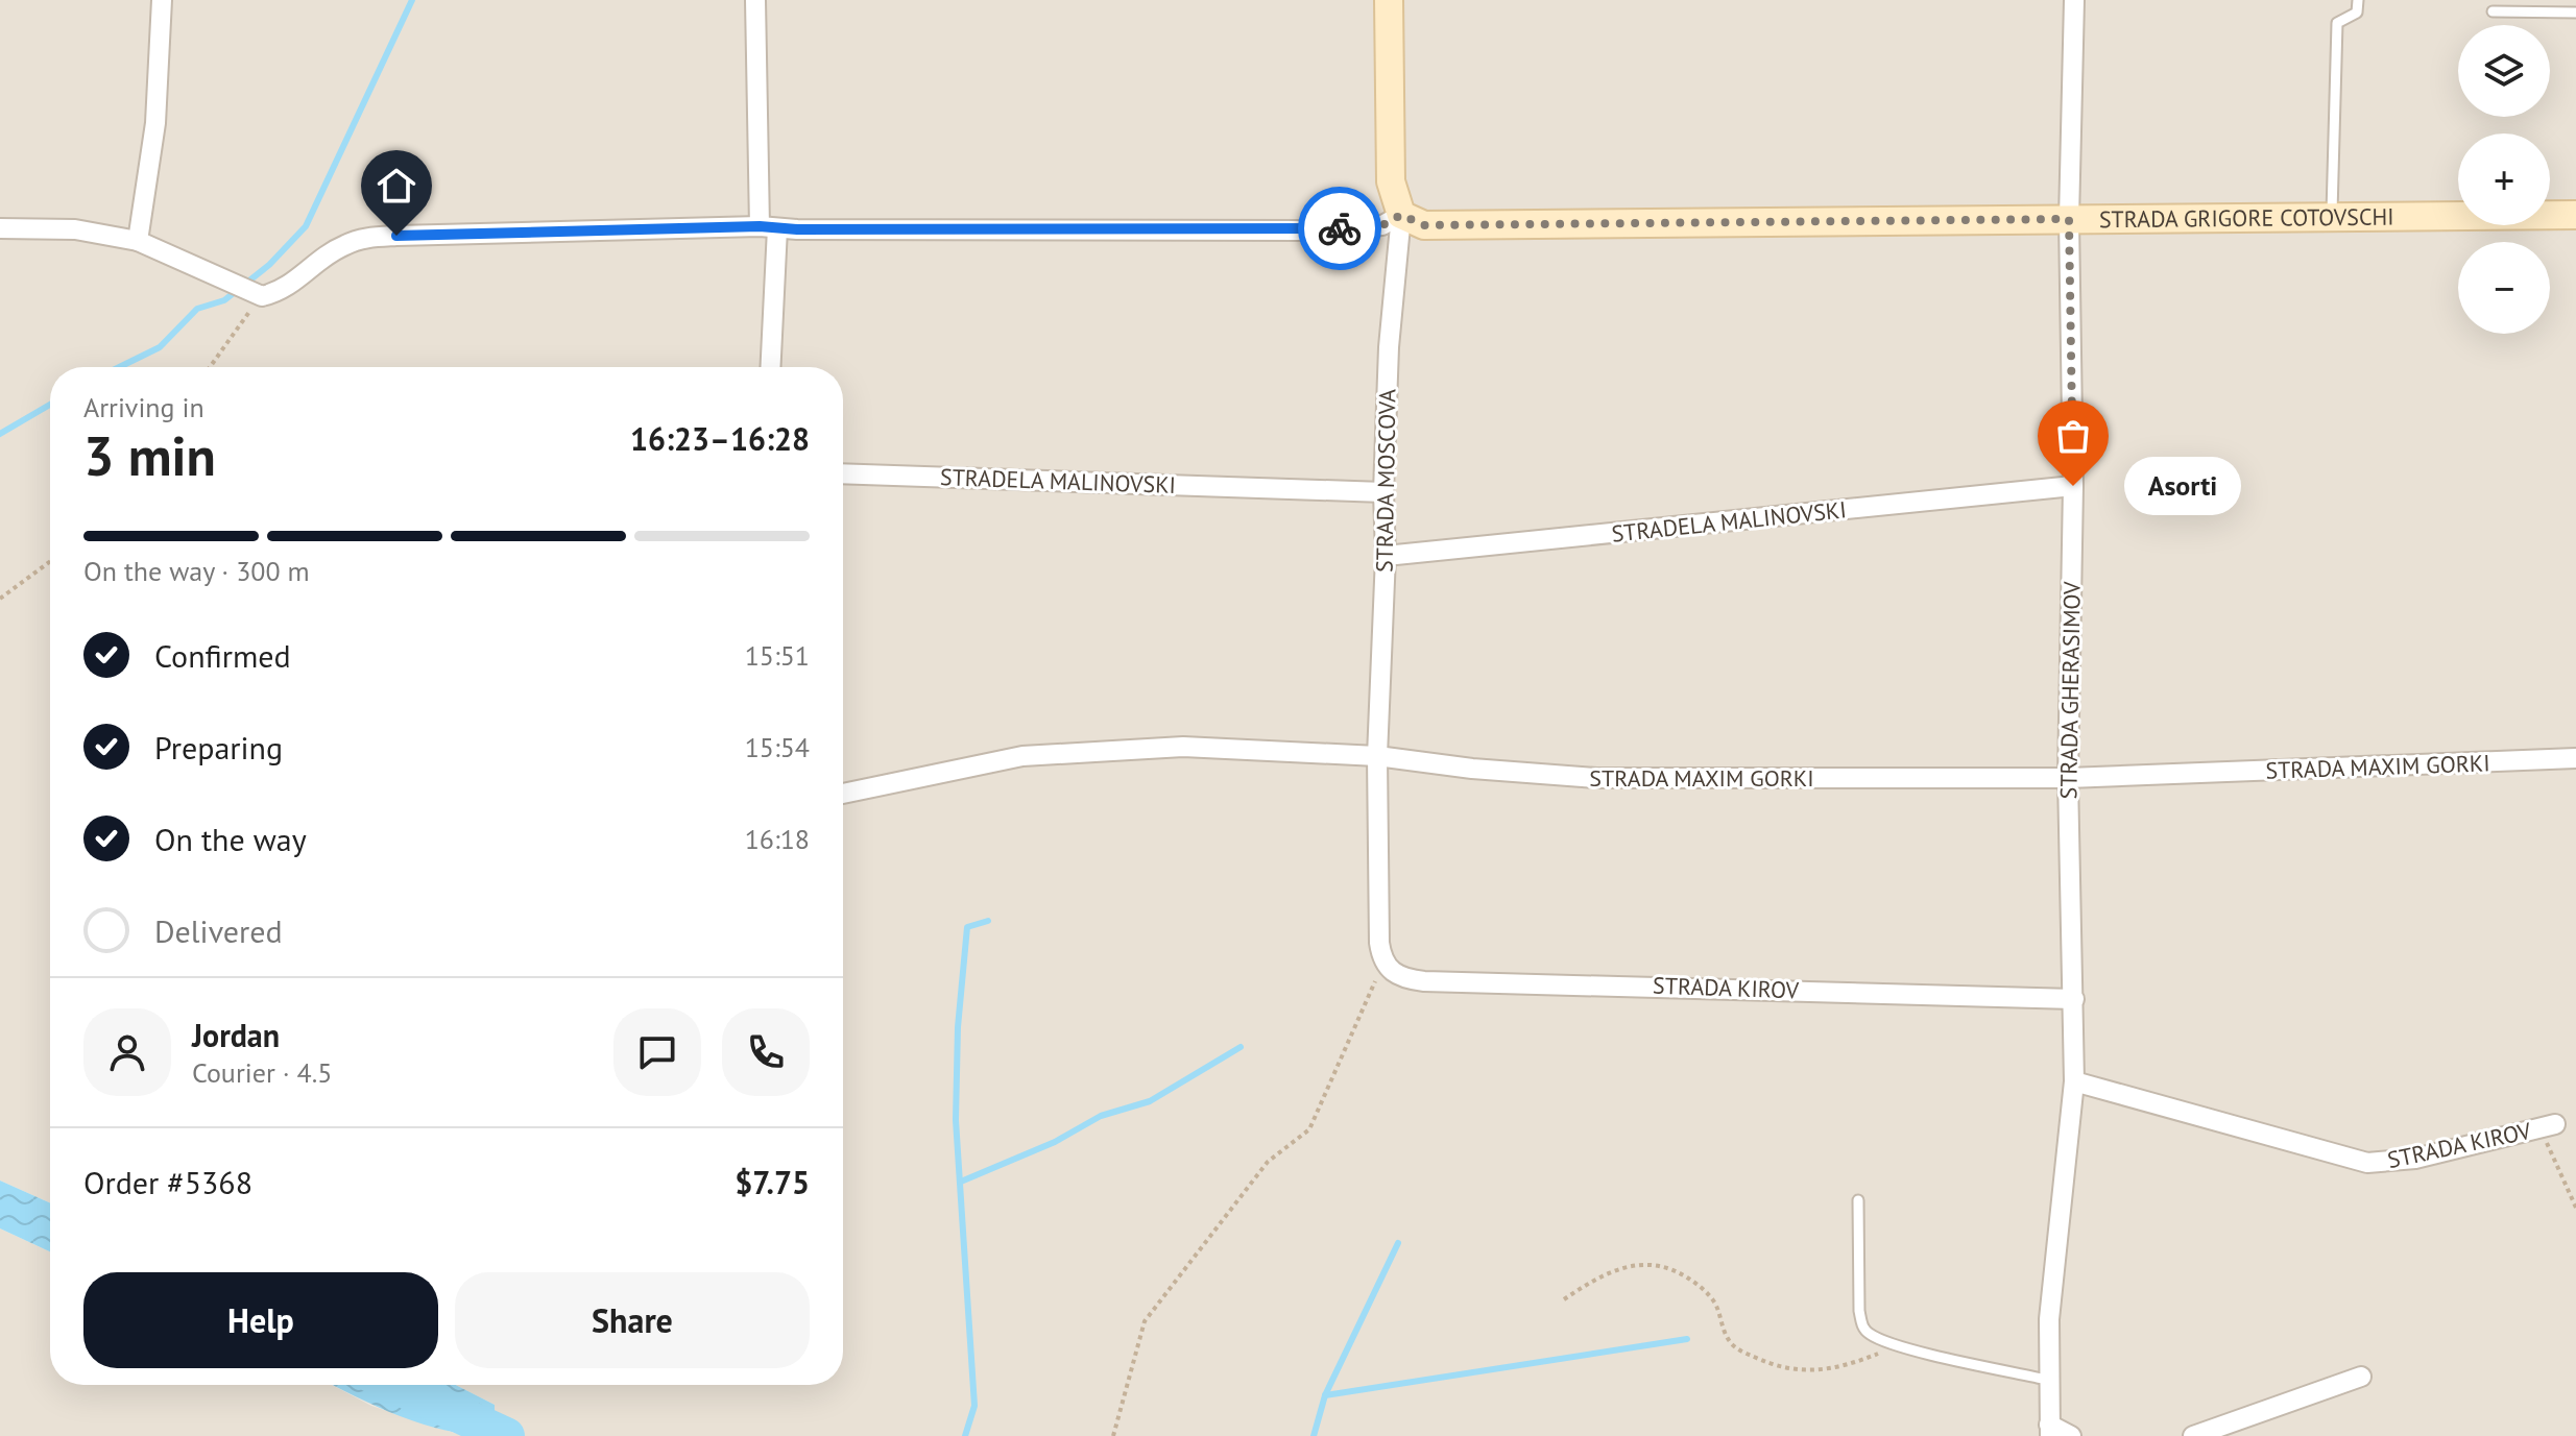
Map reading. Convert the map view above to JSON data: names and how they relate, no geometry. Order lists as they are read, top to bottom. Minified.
{"streets":{"street":["STRADA GRIGORE COTOVSCHI","STRADELA MALINOVSKI","STRADA MOSCOVA","STRADA GHERASIMOV","STRADA MAXIM GORKI","STRADA KIROV"]},"crossings":[["STRADA GRIGORE COTOVSCHI","STRADA MOSCOVA"],["STRADA GRIGORE COTOVSCHI","STRADA GHERASIMOV"],["STRADELA MALINOVSKI","STRADA MOSCOVA"],["STRADELA MALINOVSKI","STRADA GHERASIMOV"],["STRADA MOSCOVA","STRADA MAXIM GORKI"],["STRADA MOSCOVA","STRADA KIROV"],["STRADA GHERASIMOV","STRADA MAXIM GORKI"],["STRADA GHERASIMOV","STRADA KIROV"]],"places":["Asorti"],"page":{"map_buttons":["+","−"],"heading":["3 min","Arriving in","16:23–16:28"],"panel":["Jordan","Courier · 4.5","Order #5368","$7.75"],"bubble":"Asorti","bar":"On the way · 300 m","list":[["Confirmed","15:51"],["Preparing","15:54"],["On the way","16:18"],"Delivered"],"buttons":["Help","Share"]}}
